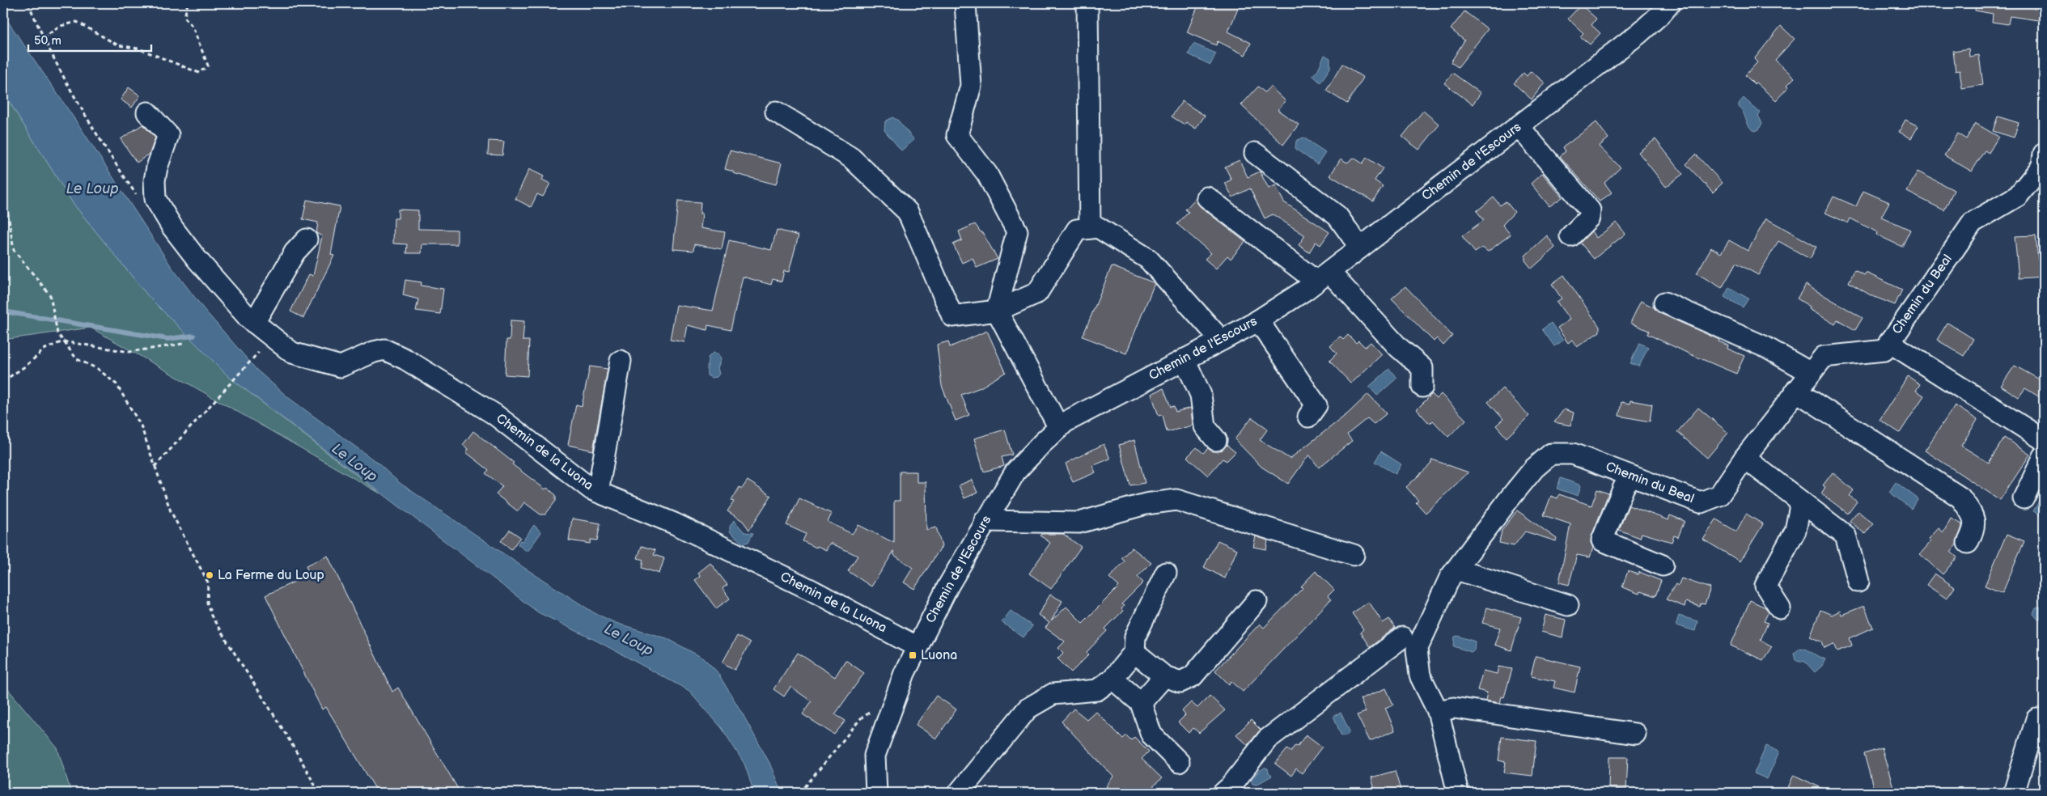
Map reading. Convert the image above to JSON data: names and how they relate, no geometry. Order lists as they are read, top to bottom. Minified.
{"streets":{"street":["Chemin de l'Escours","Chemin du Beal","Chemin de la Luona"]},"crossings":[["Chemin de l'Escours","Chemin de la Luona"]],"water":["Le Loup"],"places":{"other":["La Ferme du Loup"],"transit":["Luona"]},"scale_bar":"50 m"}
